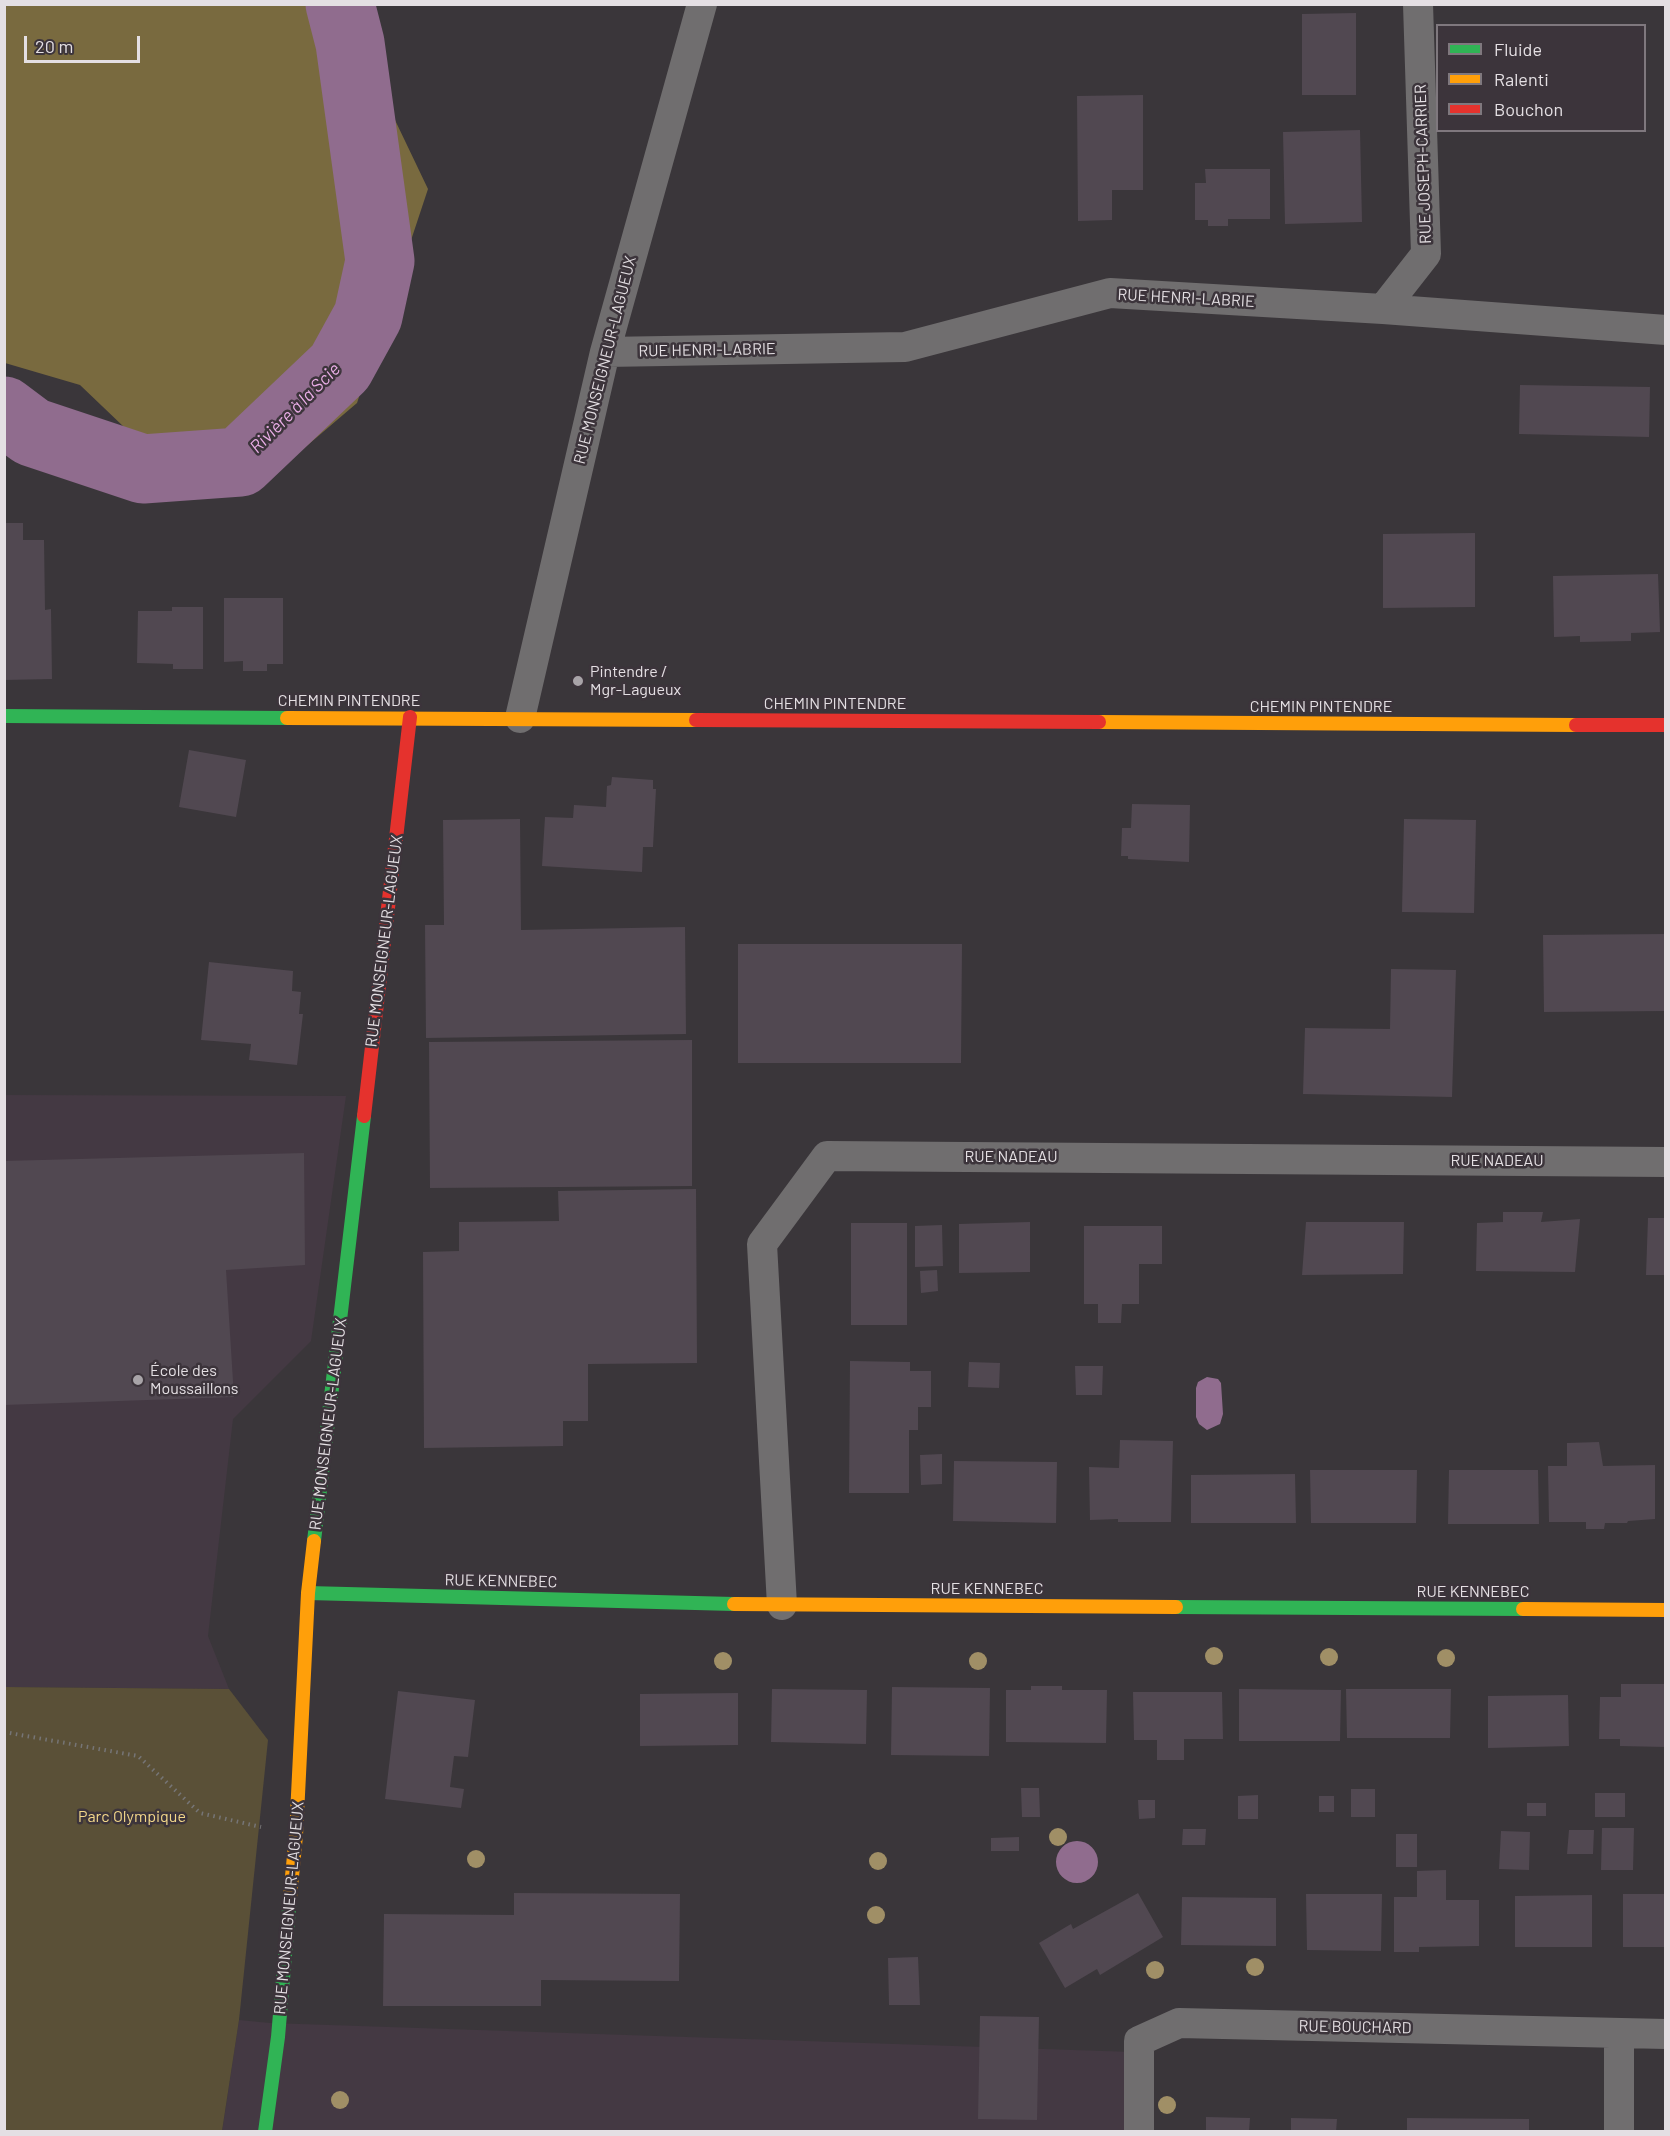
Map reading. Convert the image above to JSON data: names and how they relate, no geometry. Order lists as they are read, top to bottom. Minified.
{"streets":{"street":["RUE JOSEPH-CARRIER","RUE HENRI-LABRIE","RUE MONSEIGNEUR-LAGUEUX","CHEMIN PINTENDRE","RUE NADEAU","RUE KENNEBEC","RUE BOUCHARD"]},"crossings":[["RUE JOSEPH-CARRIER","RUE HENRI-LABRIE"],["RUE HENRI-LABRIE","RUE MONSEIGNEUR-LAGUEUX"],["RUE MONSEIGNEUR-LAGUEUX","CHEMIN PINTENDRE"],["RUE MONSEIGNEUR-LAGUEUX","RUE KENNEBEC"],["RUE NADEAU","RUE KENNEBEC"]],"water":["Rivière à la Scie"],"parks":["Parc Olympique"],"places":["Pintendre / Mgr-Lagueux","École des Moussaillons"],"legend":["Fluide","Ralenti","Bouchon"],"scale_bar":"20 m"}
